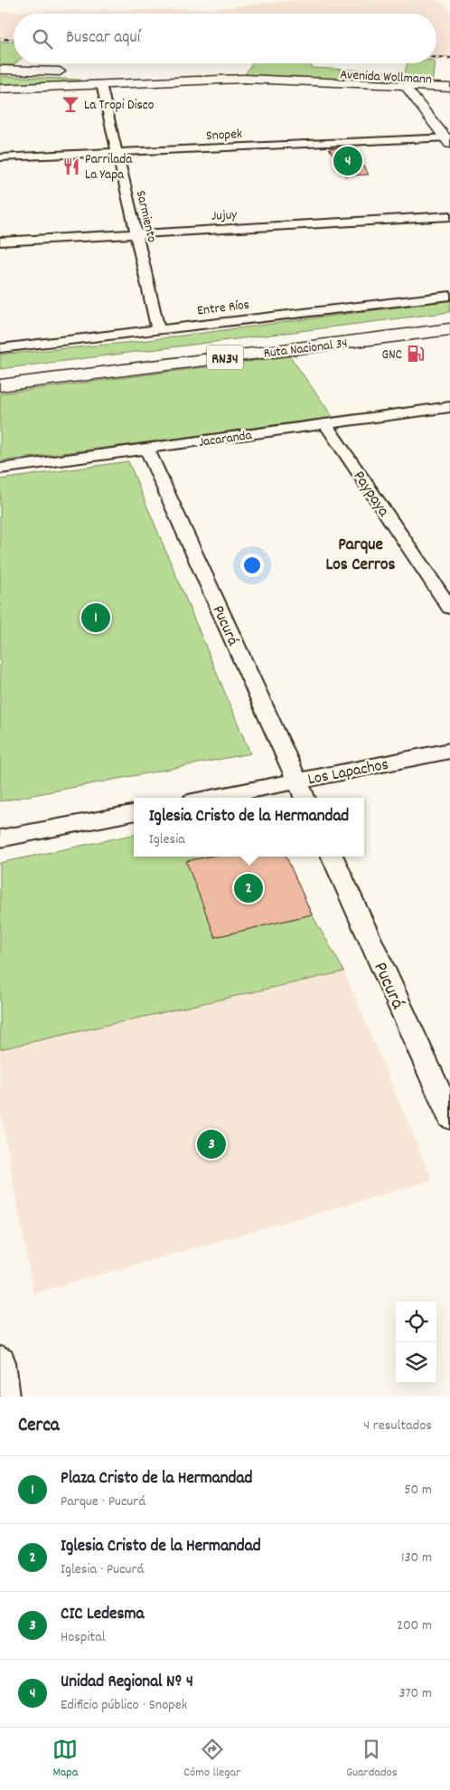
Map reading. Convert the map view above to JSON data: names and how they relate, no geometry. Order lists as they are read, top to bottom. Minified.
{"streets":{"main road":["Avenida Wollmann","Ruta Nacional 34","RN34"],"street":["Snopek","Jujuy","Sarmiento","Entre Ríos","Jacaranda","Paypaya","Pucurá","Los Lapachos"]},"crossings":[["Avenida Wollmann","Sarmiento"],["Snopek","Sarmiento"],["Jujuy","Sarmiento"],["Sarmiento","Entre Ríos"],["Jacaranda","Paypaya"],["Jacaranda","Pucurá"],["Pucurá","Los Lapachos"]],"districts":["Parque Los Cerros"],"places":{"bar":["La Tropi Disco"],"restaurant":["Parrilada La Yapa"],"fuel station":["GNC"]},"page":{"search":"Buscar aquí","pins":["4","1","2","3"],"popup":["Iglesia Cristo de la Hermandad","Iglesia"],"heading":["Cerca","4 resultados"],"list":[{"mark":"1","name":"Plaza Cristo de la Hermandad","note":"Parque · Pucurá","value":"50 m"},{"mark":"2","name":"Iglesia Cristo de la Hermandad","note":"Iglesia · Pucurá","value":"130 m"},{"mark":"3","name":"CIC Ledesma","note":"Hospital","value":"200 m"},{"mark":"4","name":"Unidad Regional Nº 4","note":"Edificio público · Snopek","value":"370 m"}],"nav":["Mapa","Cómo llegar","Guardados"]}}
